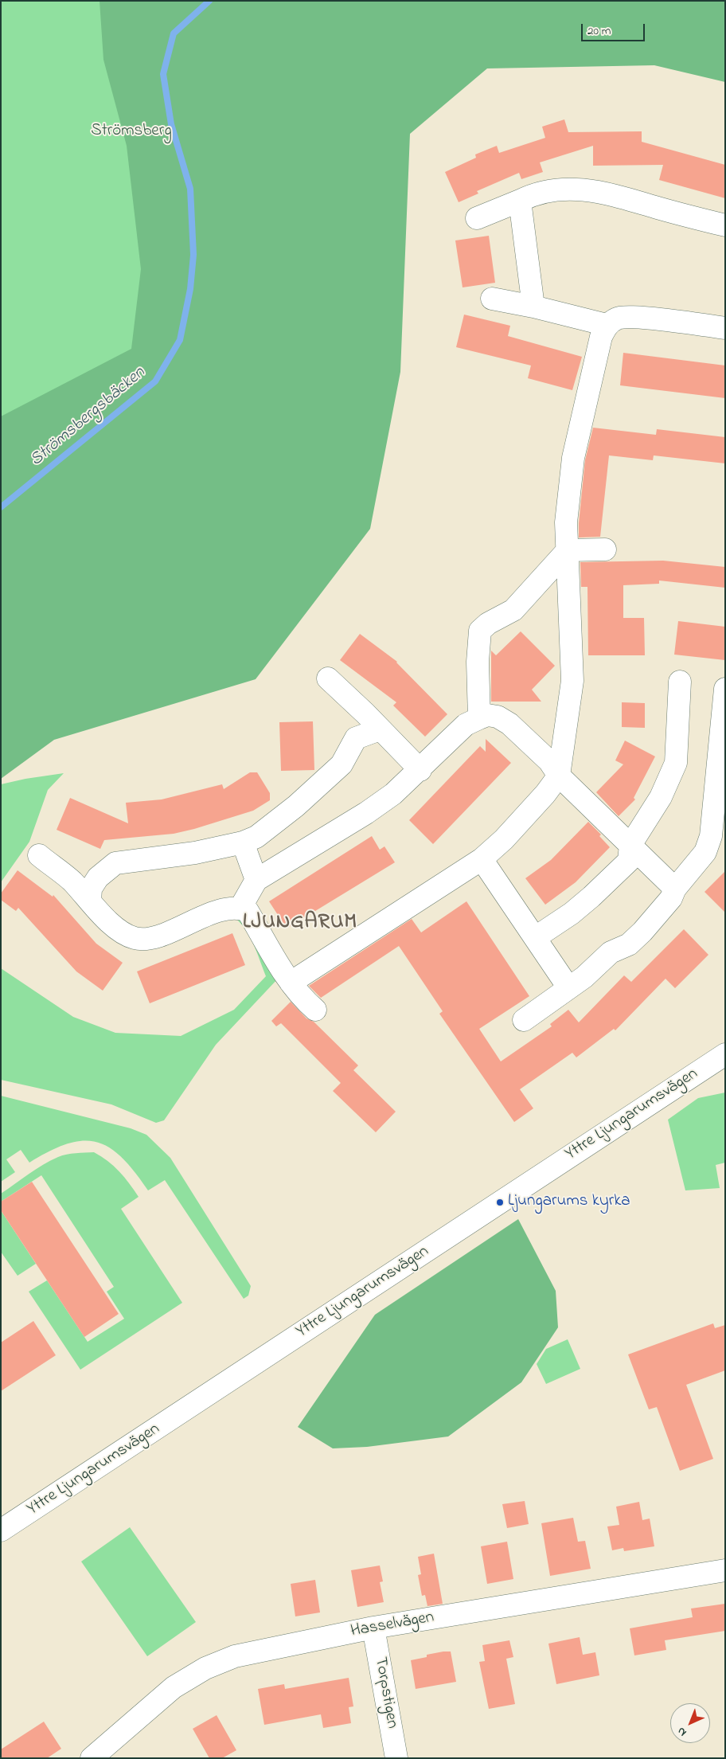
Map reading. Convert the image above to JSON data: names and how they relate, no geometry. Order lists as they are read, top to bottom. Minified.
{"streets":{"street":["Yttre Ljungarumsvägen","Hasselvägen","Torpstigen"]},"crossings":[["Hasselvägen","Torpstigen"]],"districts":["LJUNGARUM"],"water":["Strömsbergsbäcken"],"parks":["Strömsberg"],"places":["Ljungarums kyrka"],"scale_bar":"20 m","north":"bottom left"}
